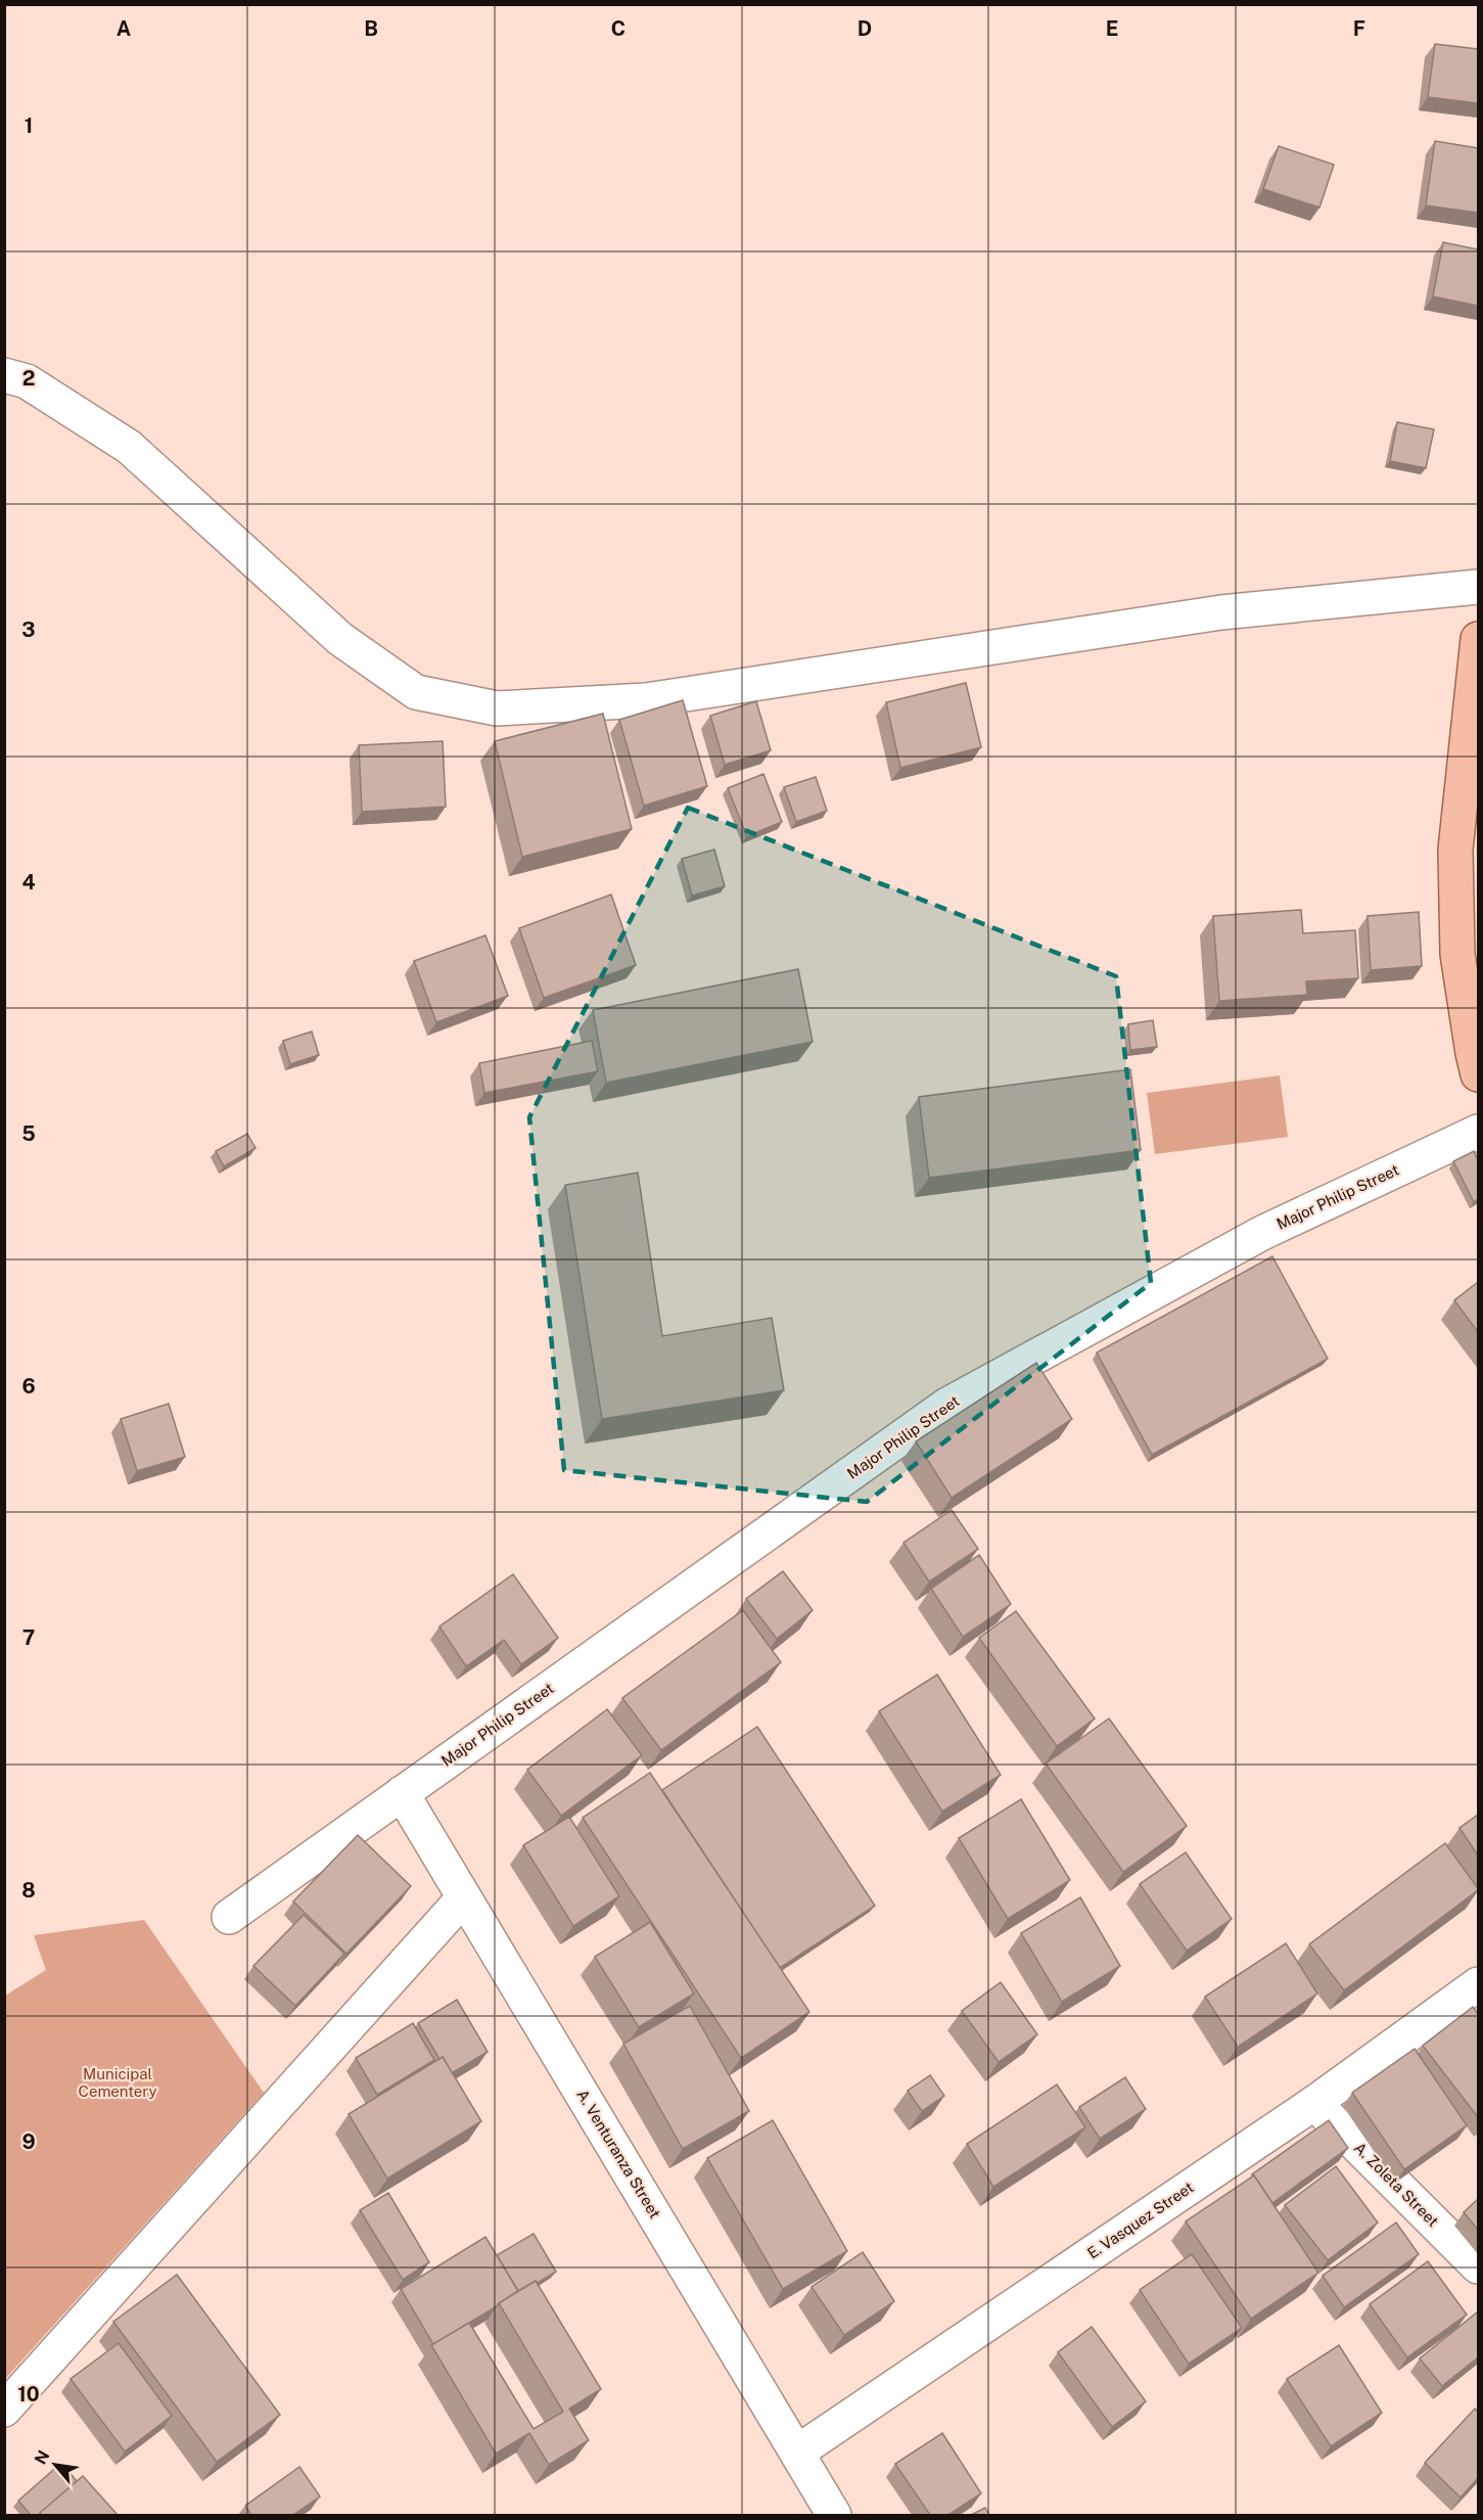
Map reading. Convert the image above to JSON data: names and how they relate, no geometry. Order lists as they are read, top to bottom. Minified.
{"streets":{"street":["Major Philip Street","A. Venturanza Street","A. Zoleta Street","E. Vasquez Street"]},"crossings":[["Major Philip Street","A. Venturanza Street"],["A. Venturanza Street","E. Vasquez Street"],["A. Zoleta Street","E. Vasquez Street"]],"parks":["Municipal Cementery"],"north":"top left","grid":{"columns":["A","B","C","D","E","F"],"rows":["1","2","3","4","5","6","7","8","9","10"]}}
